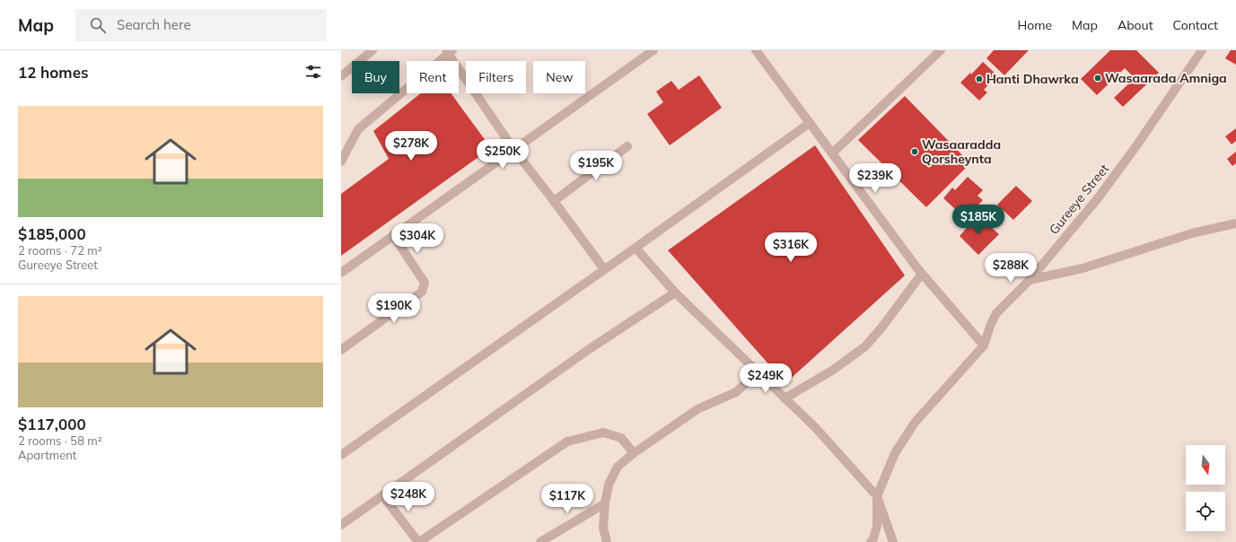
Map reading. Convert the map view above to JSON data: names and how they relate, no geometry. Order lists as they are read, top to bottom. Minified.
{"streets":{"street":["Gureeye Street"]},"places":["Wasaarada Amniga","Hanti Dhawrka","Wasaaradda Qorsheynta"],"north":"bottom","page":{"header":"Map","search":"Search here","nav":["Home","Map","About","Contact"],"heading":"12 homes","chip":["Buy","Rent","Filters","New"],"list":[{"name":"$185,000","note":"2 rooms · 72 m² · Gureeye Street"},{"name":"$117,000","note":"2 rooms · 58 m² · Apartment"}],"price":["$278K","$250K","$195K","$239K","$185K","$304K","$316K","$288K","$190K","$249K","$248K","$117K"]}}
